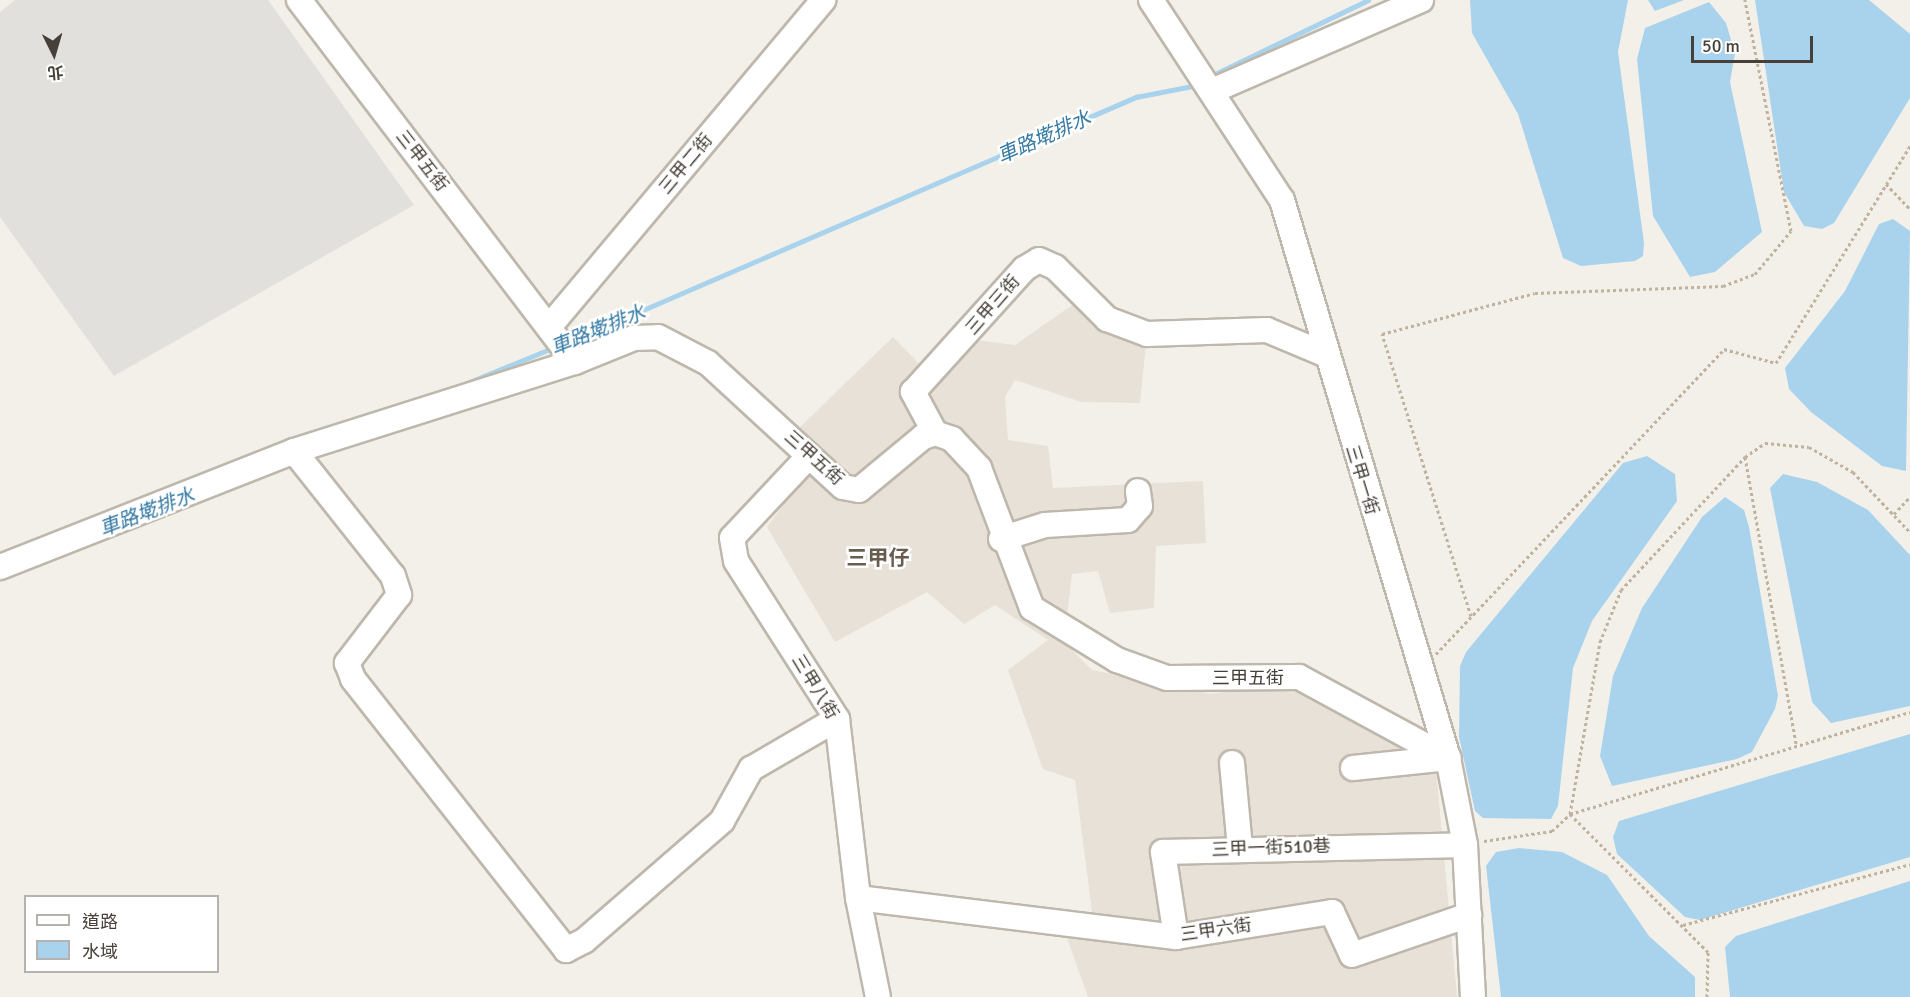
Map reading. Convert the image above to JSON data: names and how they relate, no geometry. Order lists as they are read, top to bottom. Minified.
{"streets":{"street":["三甲五街","三甲二街","三甲三街","三甲一街","三甲八街","三甲一街510巷","三甲六街"]},"crossings":[["三甲五街","三甲二街"],["三甲五街","三甲三街"],["三甲五街","三甲一街"],["三甲五街","三甲八街"],["三甲三街","三甲一街"],["三甲一街","三甲一街510巷"],["三甲一街","三甲六街"],["三甲八街","三甲六街"],["三甲一街510巷","三甲六街"]],"districts":["三甲仔"],"water":["車路墘排水"],"legend":["道路","水域"],"scale_bar":"50 m","north":"bottom"}
